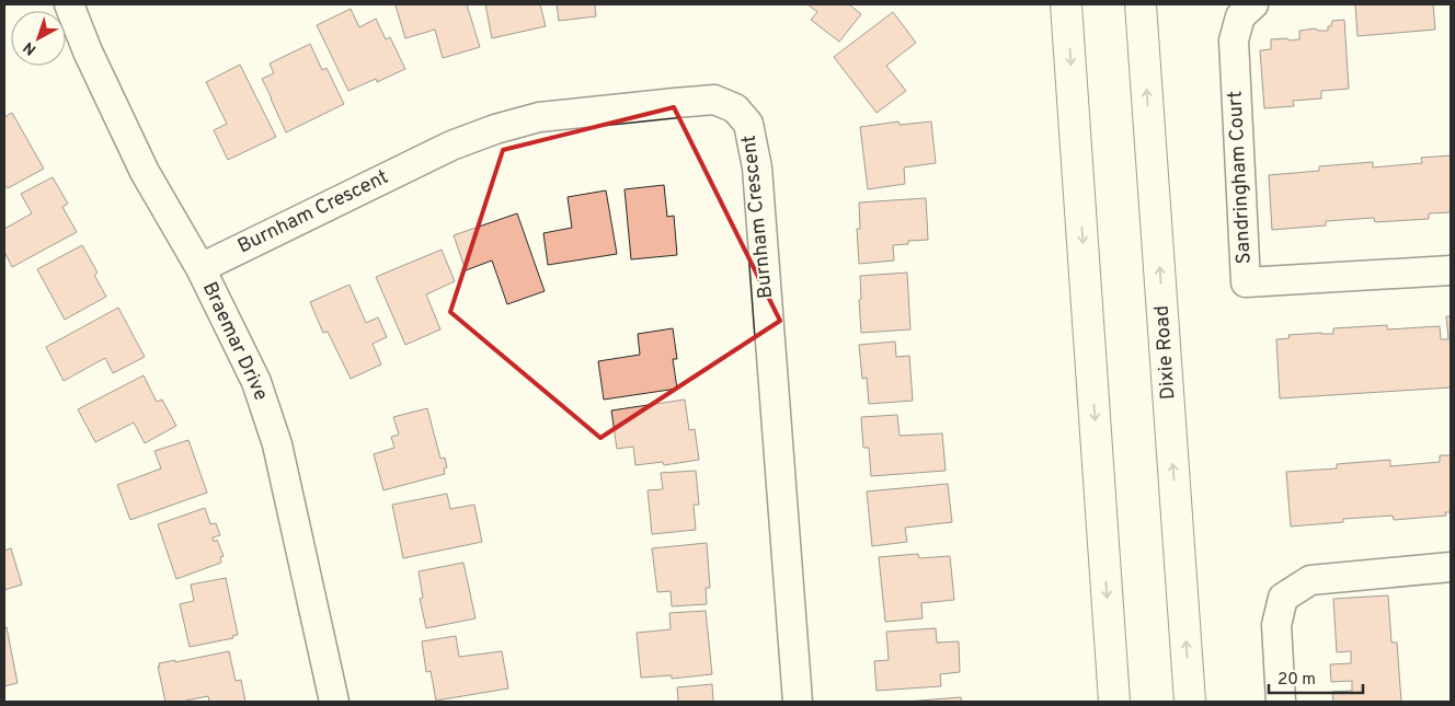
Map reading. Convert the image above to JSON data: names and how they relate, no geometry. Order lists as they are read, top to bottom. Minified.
{"streets":{"main road":["Dixie Road"],"street":["Sandringham Court","Burnham Crescent","Braemar Drive"]},"crossings":[["Burnham Crescent","Braemar Drive"]],"scale_bar":"20 m","north":"bottom left"}
